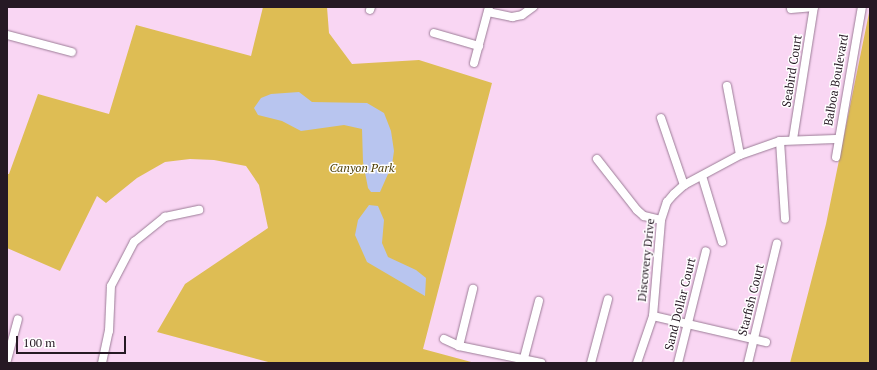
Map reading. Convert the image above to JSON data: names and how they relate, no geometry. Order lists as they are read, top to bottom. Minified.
{"streets":{"street":["Seabird Court","Balboa Boulevard","Discovery Drive","Starfish Court","Sand Dollar Court"]},"crossings":[["Seabird Court","Discovery Drive"],["Balboa Boulevard","Discovery Drive"]],"parks":["Canyon Park"],"scale_bar":"100 m"}
